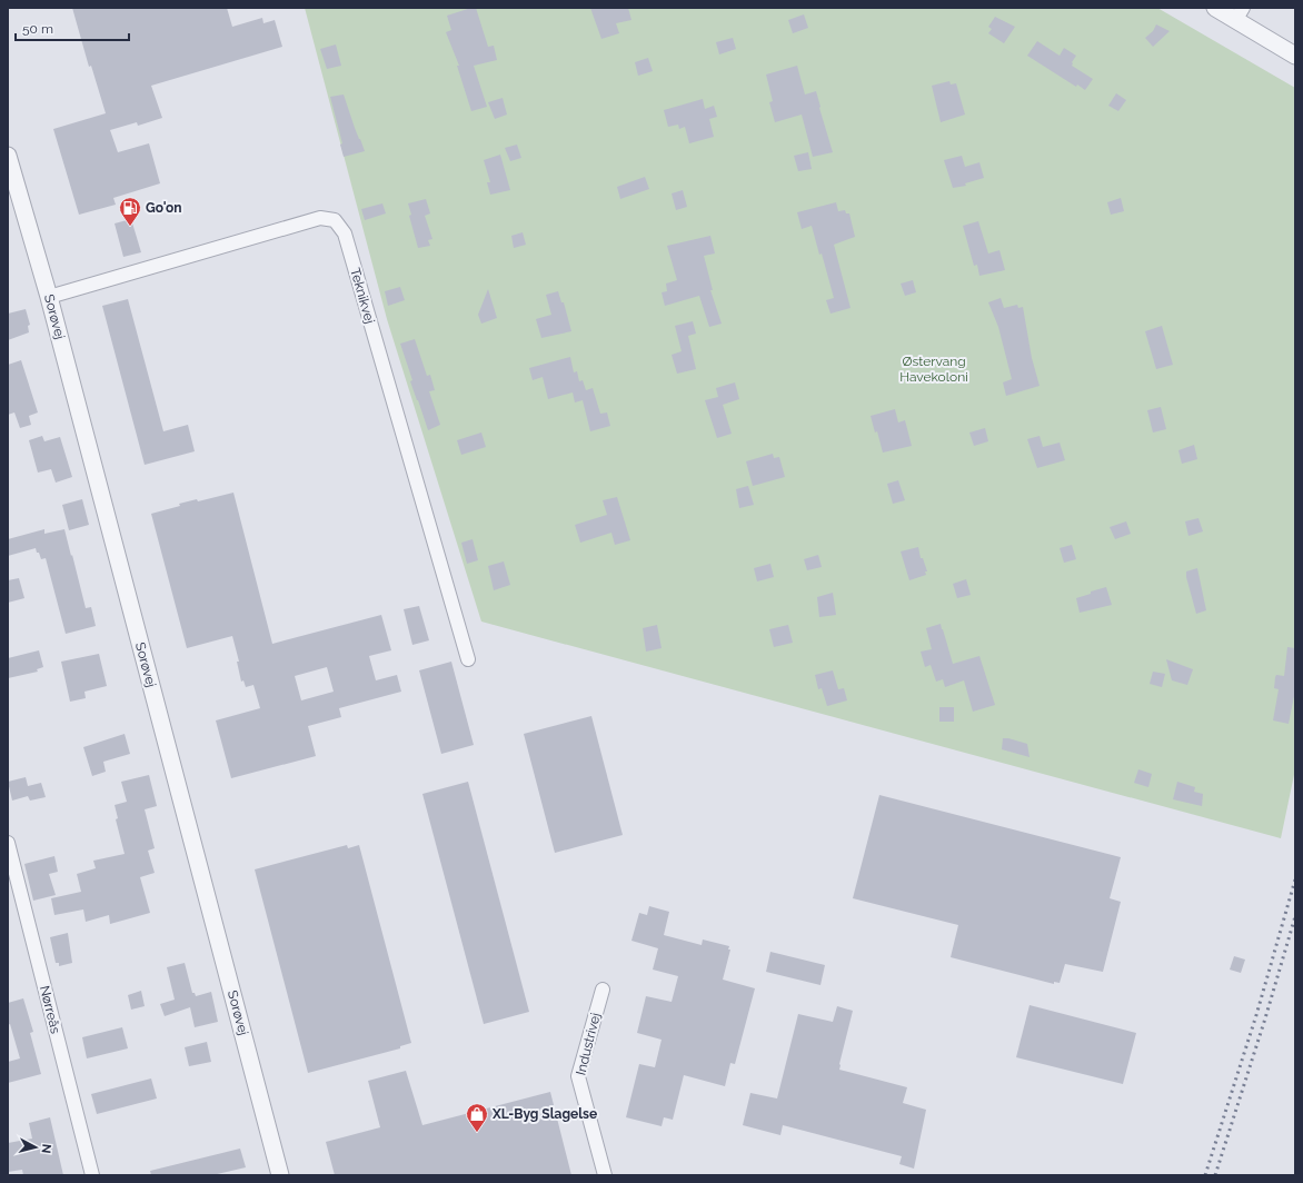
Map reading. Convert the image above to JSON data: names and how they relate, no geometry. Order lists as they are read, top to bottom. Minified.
{"streets":{"street":["Teknikvej","Sorøvej","Nørreås","Industrivej"]},"crossings":[["Teknikvej","Sorøvej"]],"parks":["Østervang Havekoloni"],"places":{"fuel station":["Go'on"],"shop":["XL-Byg Slagelse"]},"scale_bar":"50 m","north":"right"}
